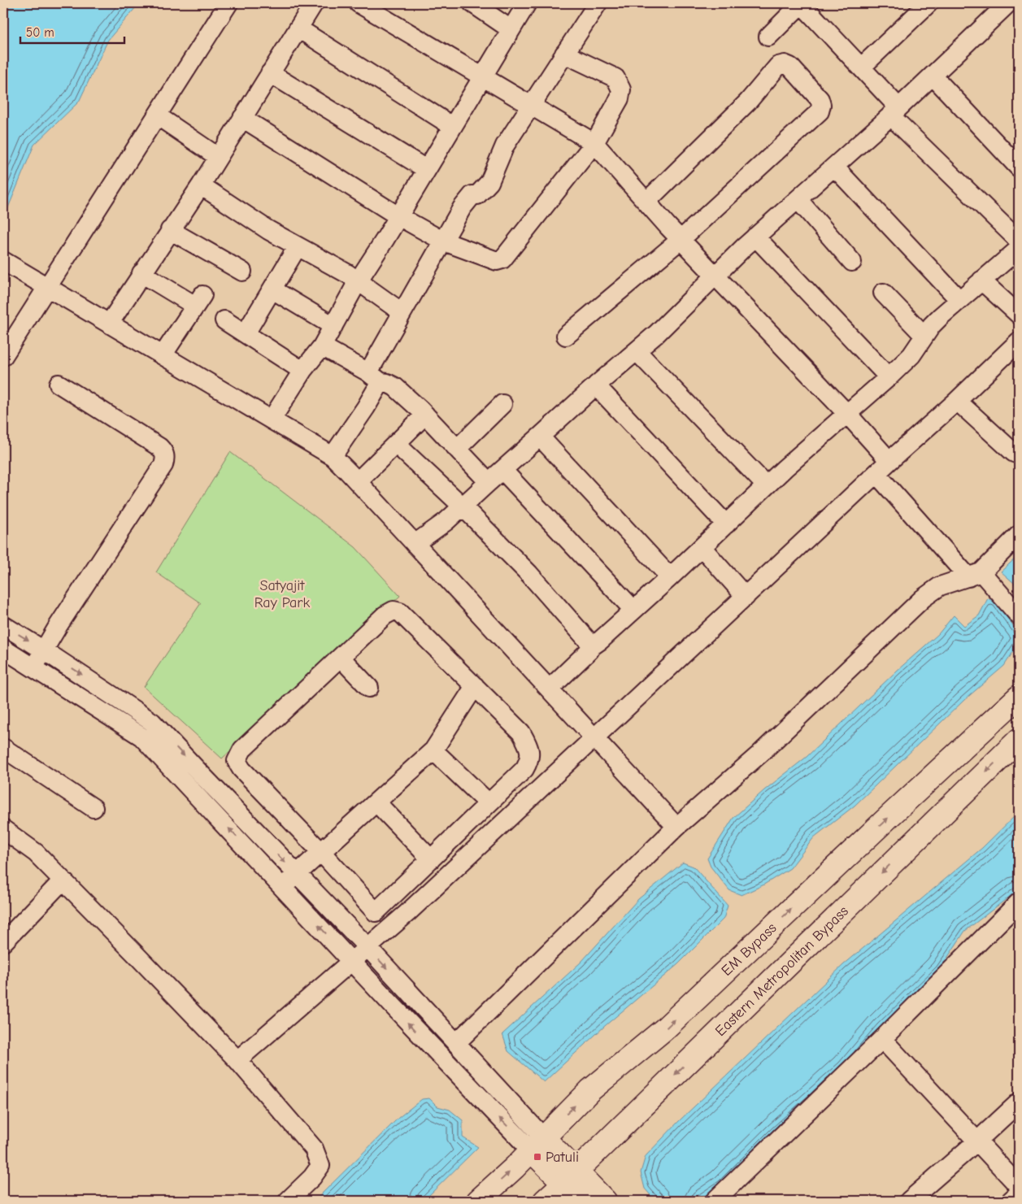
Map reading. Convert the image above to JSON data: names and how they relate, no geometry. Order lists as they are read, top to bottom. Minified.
{"streets":{"main road":["EM Bypass","Eastern Metropolitan Bypass"]},"one_way":["EM Bypass","Eastern Metropolitan Bypass"],"parks":["Satyajit Ray Park"],"places":{"transit":["Patuli"]},"scale_bar":"50 m"}
